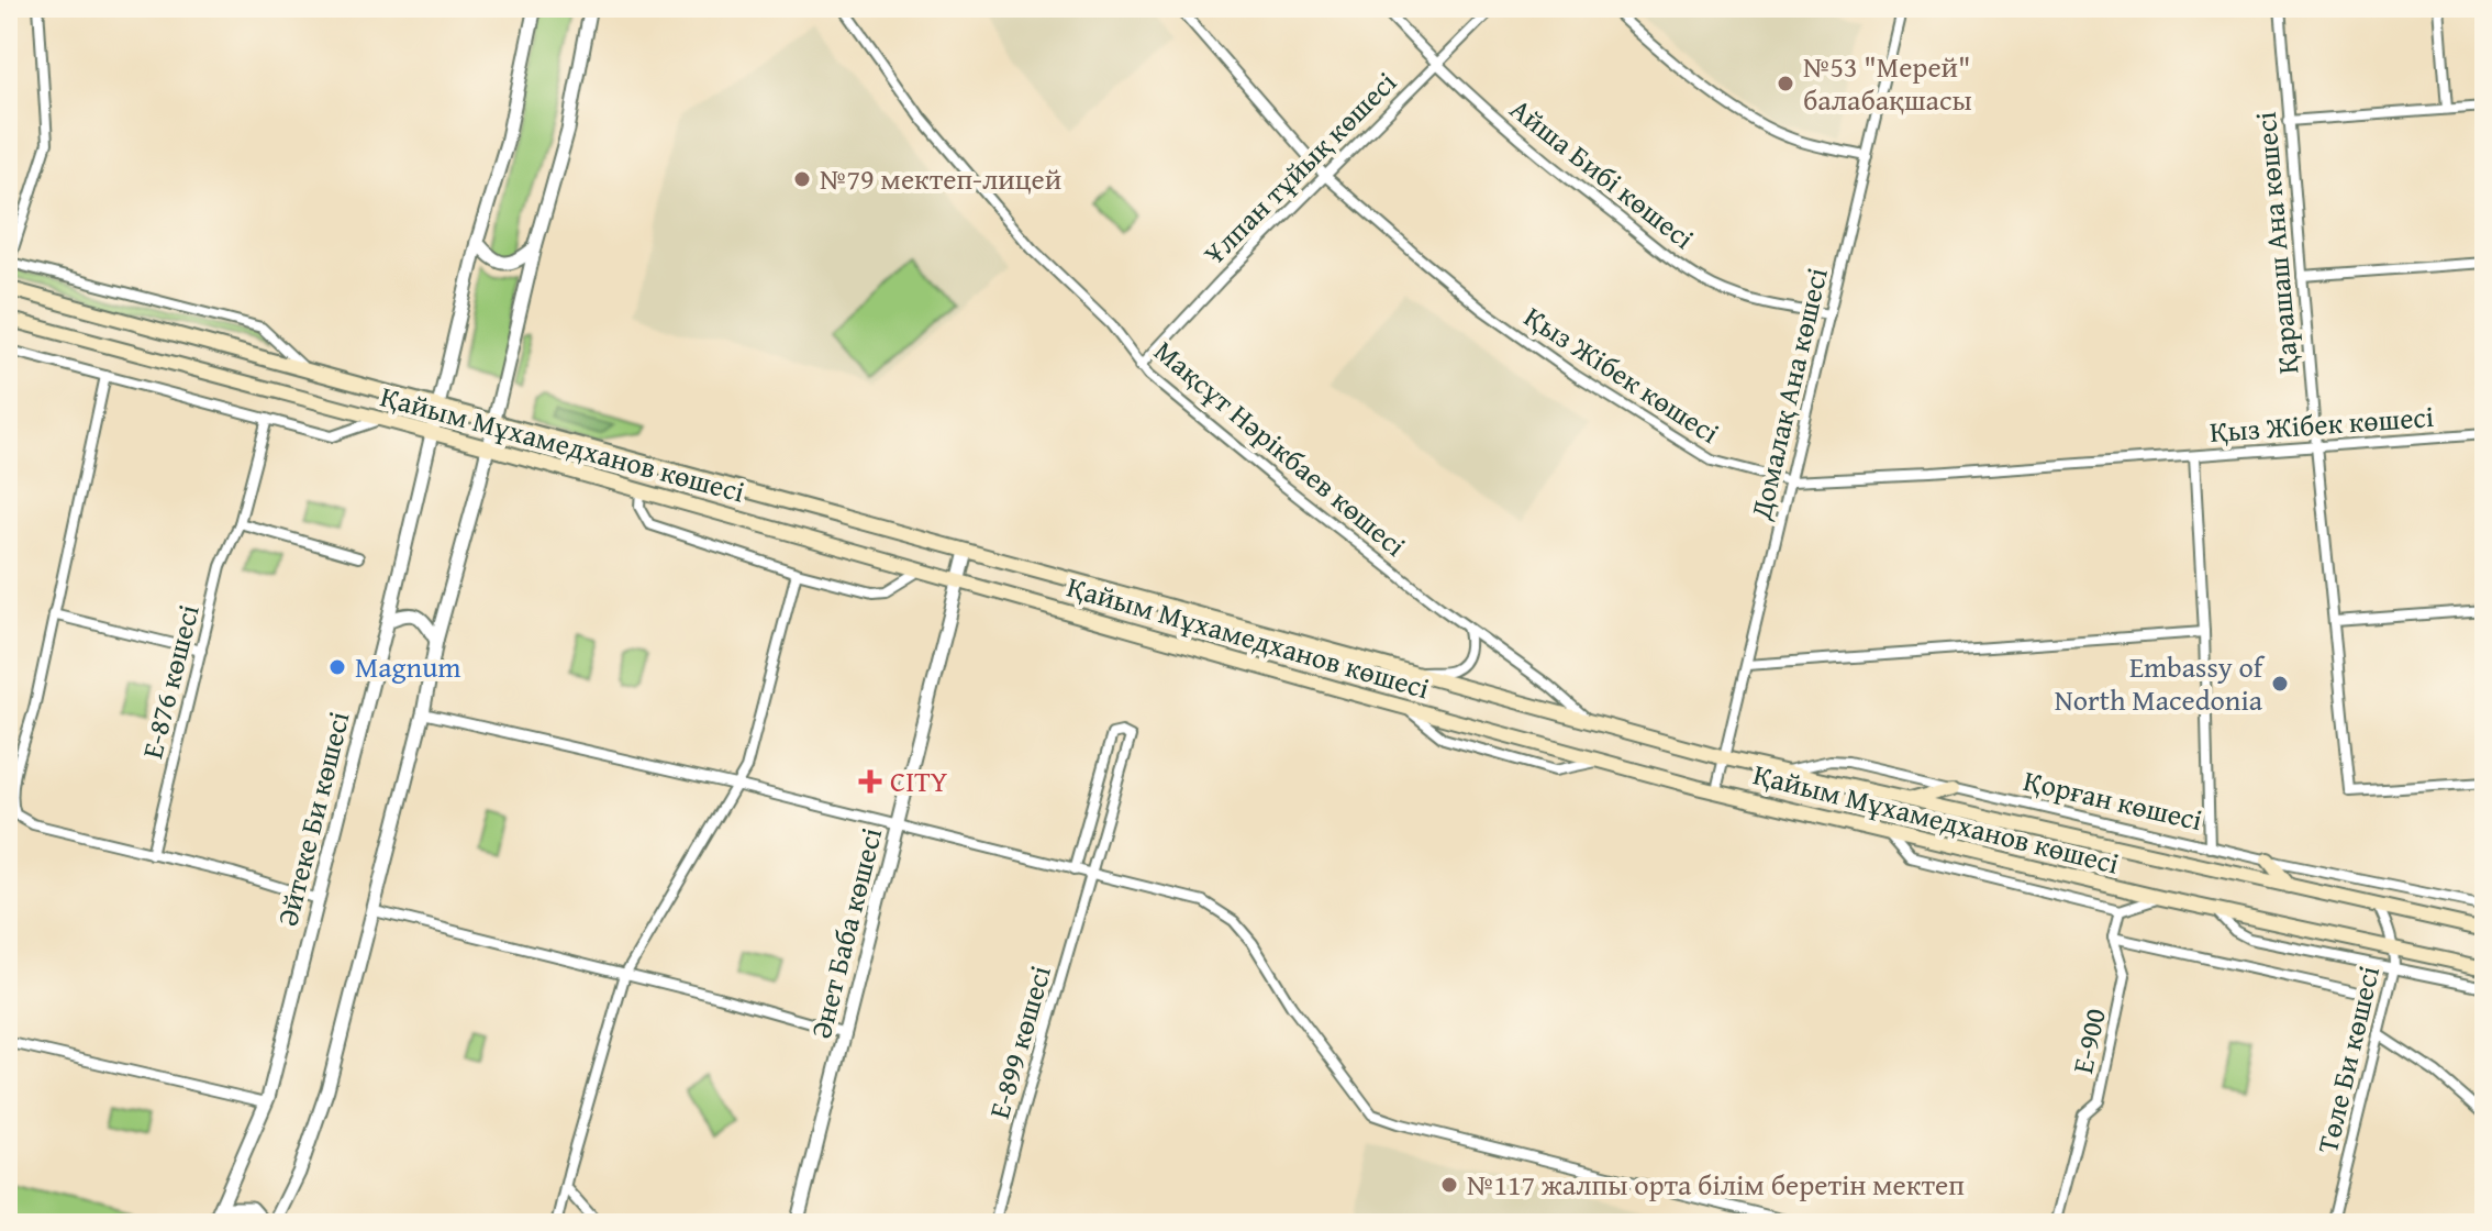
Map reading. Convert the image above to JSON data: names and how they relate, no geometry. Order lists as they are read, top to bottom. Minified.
{"streets":{"main road":["Қайым Мұхамедханов көшесі"],"street":["Ұлпан тұйық көшесі","Айша Бибі көшесі","Қарашаш Ана көшесі","Қыз Жібек көшесі","Домалақ Ана көшесі","Мақсұт Нәрікбаев көшесі","Е-876 көшесі","Қорған көшесі","Әйтеке Би көшесі","Әнет Баба көшесі","E-900","Е-899 көшесі","Төле Би көшесі"]},"crossings":[["Ұлпан тұйық көшесі","Айша Бибі көшесі"],["Ұлпан тұйық көшесі","Қыз Жібек көшесі"],["Ұлпан тұйық көшесі","Мақсұт Нәрікбаев көшесі"],["Айша Бибі көшесі","Домалақ Ана көшесі"],["Қарашаш Ана көшесі","Қыз Жібек көшесі"],["Қыз Жібек көшесі","Домалақ Ана көшесі"],["Қыз Жібек көшесі","Қорған көшесі"],["Домалақ Ана көшесі","Қайым Мұхамедханов көшесі"],["Қайым Мұхамедханов көшесі","Мақсұт Нәрікбаев көшесі"],["Қайым Мұхамедханов көшесі","Қорған көшесі"],["Қайым Мұхамедханов көшесі","Әйтеке Би көшесі"],["Қайым Мұхамедханов көшесі","Әнет Баба көшесі"],["Қайым Мұхамедханов көшесі","Төле Би көшесі"]],"places":{"other":["№53 \"Мерей\" балабақшасы","№79 мектеп-лицей","Magnum","Embassy of North Macedonia","№117 жалпы орта білім беретін мектеп"],"health":["CITY"]}}
